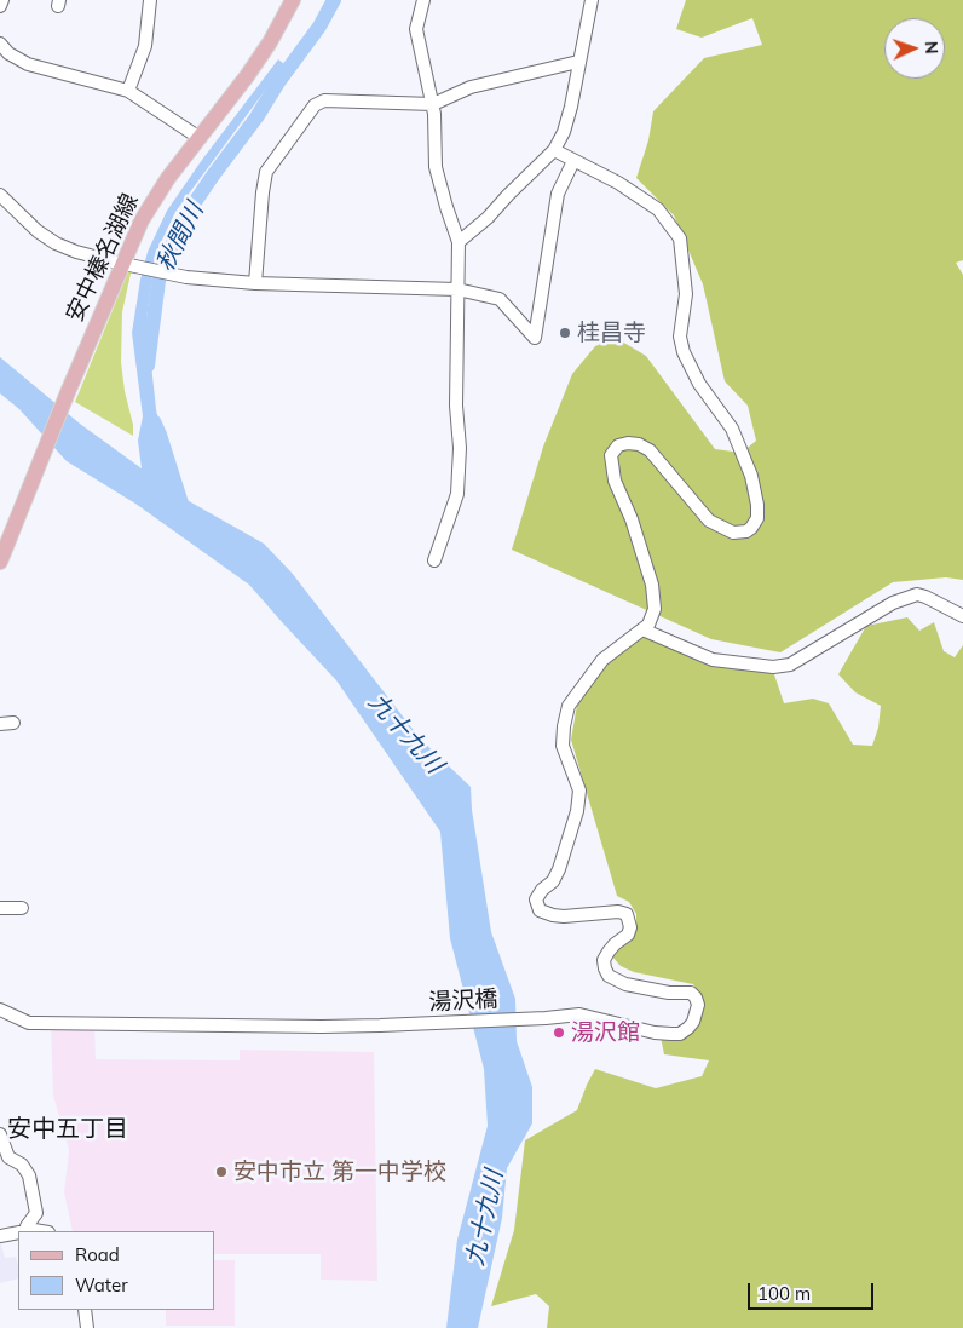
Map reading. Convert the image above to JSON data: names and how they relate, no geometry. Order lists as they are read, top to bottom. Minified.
{"streets":{"main road":["安中榛名湖線"],"street":["湯沢橋"]},"districts":["安中五丁目"],"water":["秋間川","九十九川"],"places":["桂昌寺","湯沢館","安中市立 第一中学校"],"legend":["Road","Water"],"scale_bar":"100 m","north":"right"}
